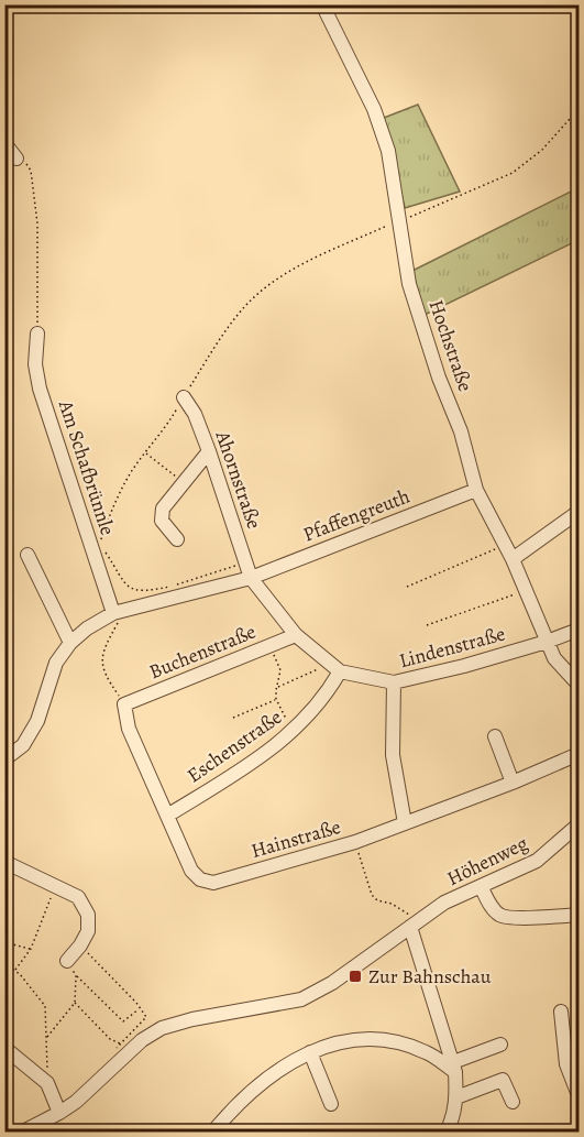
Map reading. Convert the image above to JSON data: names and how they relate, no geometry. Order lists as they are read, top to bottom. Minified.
{"streets":{"street":["Hochstraße","Am Schafbrünnle","Ahornstraße","Pfaffengreuth","Lindenstraße","Buchenstraße","Eschenstraße","Hainstraße","Höhenweg"]},"crossings":[["Hochstraße","Pfaffengreuth"],["Hochstraße","Lindenstraße"],["Am Schafbrünnle","Pfaffengreuth"],["Ahornstraße","Pfaffengreuth"],["Ahornstraße","Lindenstraße"],["Pfaffengreuth","Lindenstraße"],["Lindenstraße","Buchenstraße"],["Lindenstraße","Eschenstraße"],["Buchenstraße","Hainstraße"],["Eschenstraße","Hainstraße"]],"places":{"transit":["Zur Bahnschau"]}}
